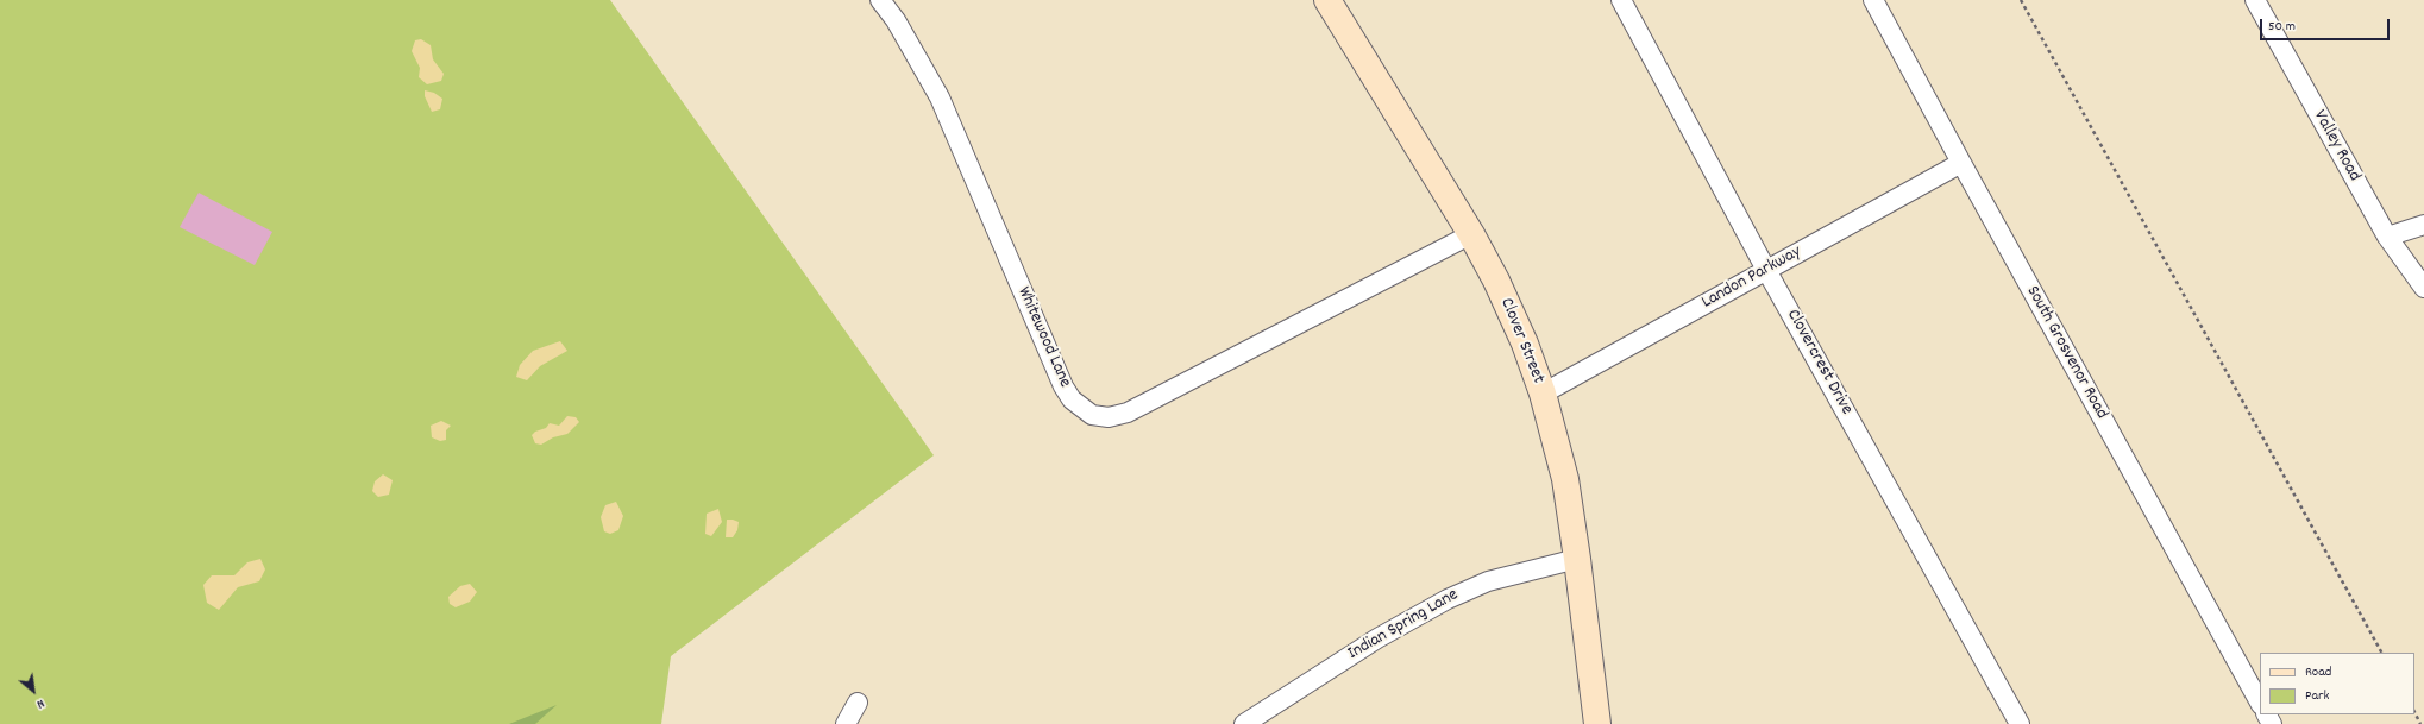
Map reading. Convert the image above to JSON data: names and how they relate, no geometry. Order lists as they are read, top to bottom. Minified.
{"streets":{"main road":["Clover Street"],"street":["Valley Road","Landon Parkway","Whitewood Lane","South Grosvenor Road","Clovercrest Drive","Indian Spring Lane"]},"crossings":[["Landon Parkway","Clover Street"],["Landon Parkway","South Grosvenor Road"],["Landon Parkway","Clovercrest Drive"],["Whitewood Lane","Clover Street"],["Clover Street","Indian Spring Lane"]],"legend":["Road","Park"],"scale_bar":"50 m","north":"bottom right"}
